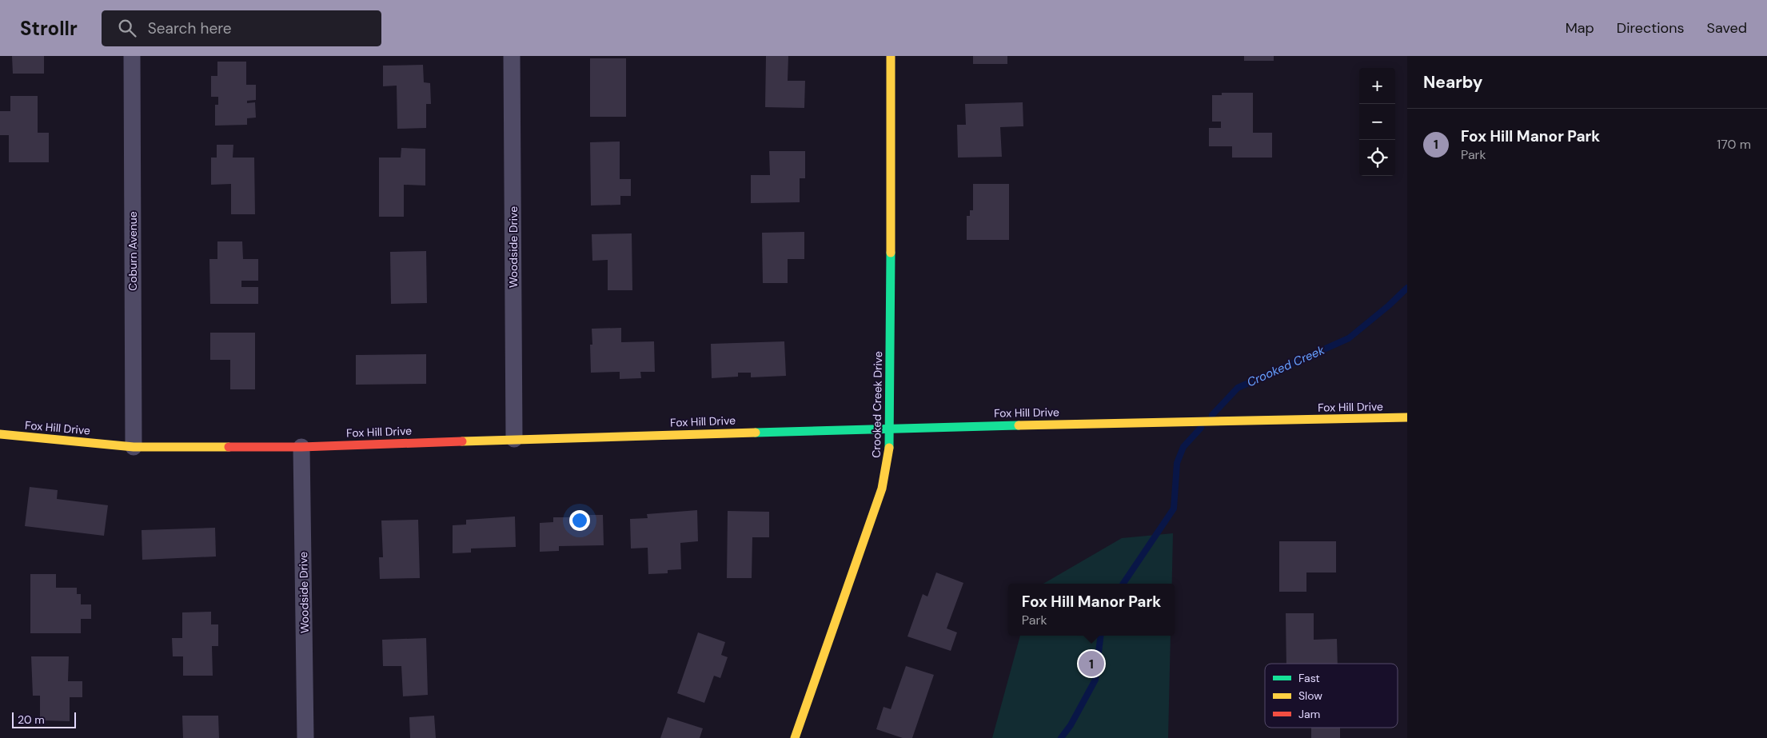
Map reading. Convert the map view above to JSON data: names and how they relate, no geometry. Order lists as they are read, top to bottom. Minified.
{"streets":{"street":["Woodside Drive","Coburn Avenue","Crooked Creek Drive","Fox Hill Drive"]},"crossings":[["Woodside Drive","Fox Hill Drive"],["Coburn Avenue","Fox Hill Drive"],["Crooked Creek Drive","Fox Hill Drive"]],"water":["Crooked Creek"],"legend":["Fast","Slow","Jam"],"scale_bar":"20 m","page":{"header":"Strollr","search":"Search here","nav":["Map","Directions","Saved"],"heading":"Nearby","map_buttons":["+","−"],"list":[{"mark":"1","name":"Fox Hill Manor Park","note":"Park","value":"170 m"}],"popup":["Fox Hill Manor Park","Park"],"pins":"1","scale":"20 m"}}
